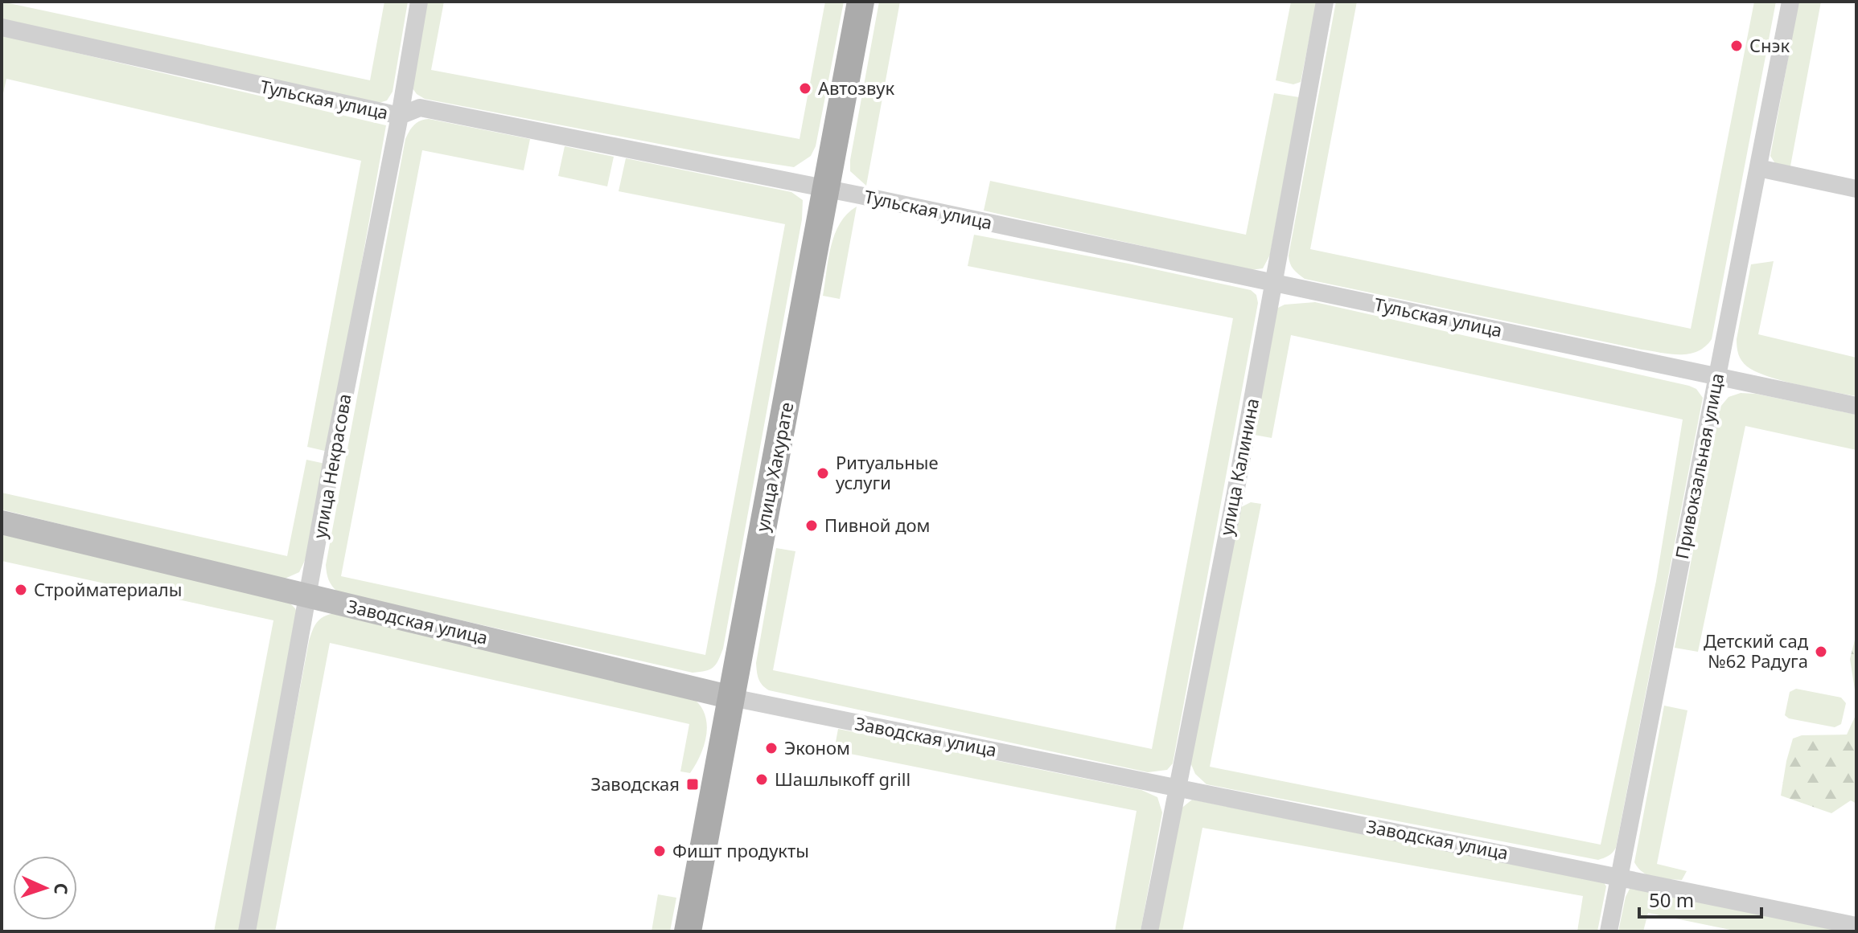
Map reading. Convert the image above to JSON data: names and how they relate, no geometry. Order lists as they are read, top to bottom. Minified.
{"streets":{"main road":["улица Хакурате","Заводская улица"],"street":["Тульская улица","улица Некрасова","Привокзальная улица","улица Калинина"]},"crossings":[["Тульская улица","улица Некрасова"],["Тульская улица","Привокзальная улица"],["Тульская улица","улица Хакурате"],["Тульская улица","улица Калинина"],["улица Некрасова","Заводская улица"],["Привокзальная улица","Заводская улица"],["улица Хакурате","Заводская улица"],["улица Калинина","Заводская улица"]],"places":{"other":["Снэк","Автозвук","Ритуальные услуги","Пивной дом","Стройматериалы","Детский сад №62 Радуга","Эконом","Шашлыкоff grill","Фишт продукты"],"transit":["Заводская"]},"scale_bar":"50 m","north":"right"}
